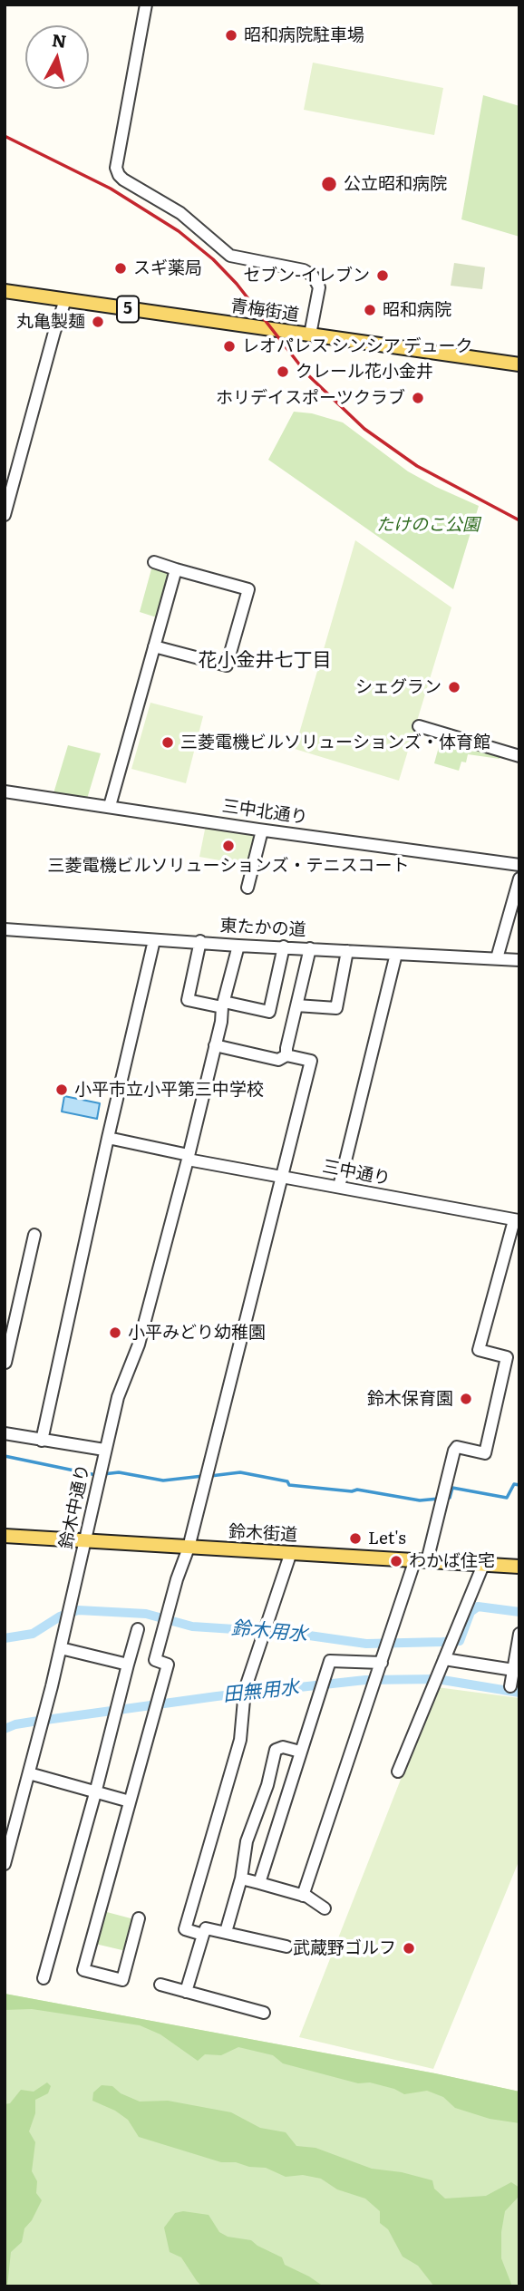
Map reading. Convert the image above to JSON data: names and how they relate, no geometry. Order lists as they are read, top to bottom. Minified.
{"streets":{"main road":["5","青梅街道","鈴木街道"],"street":["三中北通り","東たかの道","三中通り","鈴木中通り"]},"crossings":[["東たかの道","鈴木中通り"],["三中通り","鈴木中通り"],["鈴木中通り","鈴木街道"]],"districts":["花小金井七丁目"],"water":["鈴木用水","田無用水"],"parks":["たけのこ公園"],"places":["昭和病院駐車場","公立昭和病院","スギ薬局","セブン-イレブン","昭和病院","丸亀製麺","レオパレス シンシア デューク","クレール花小金井","ホリデイスポーツクラブ","シェグラン","三菱電機ビルソリューションズ・体育館","三菱電機ビルソリューションズ・テニスコート","小平市立小平第三中学校","小平みどり幼稚園","鈴木保育園","Let's","わかば住宅","武蔵野ゴルフ"],"north":"top"}
